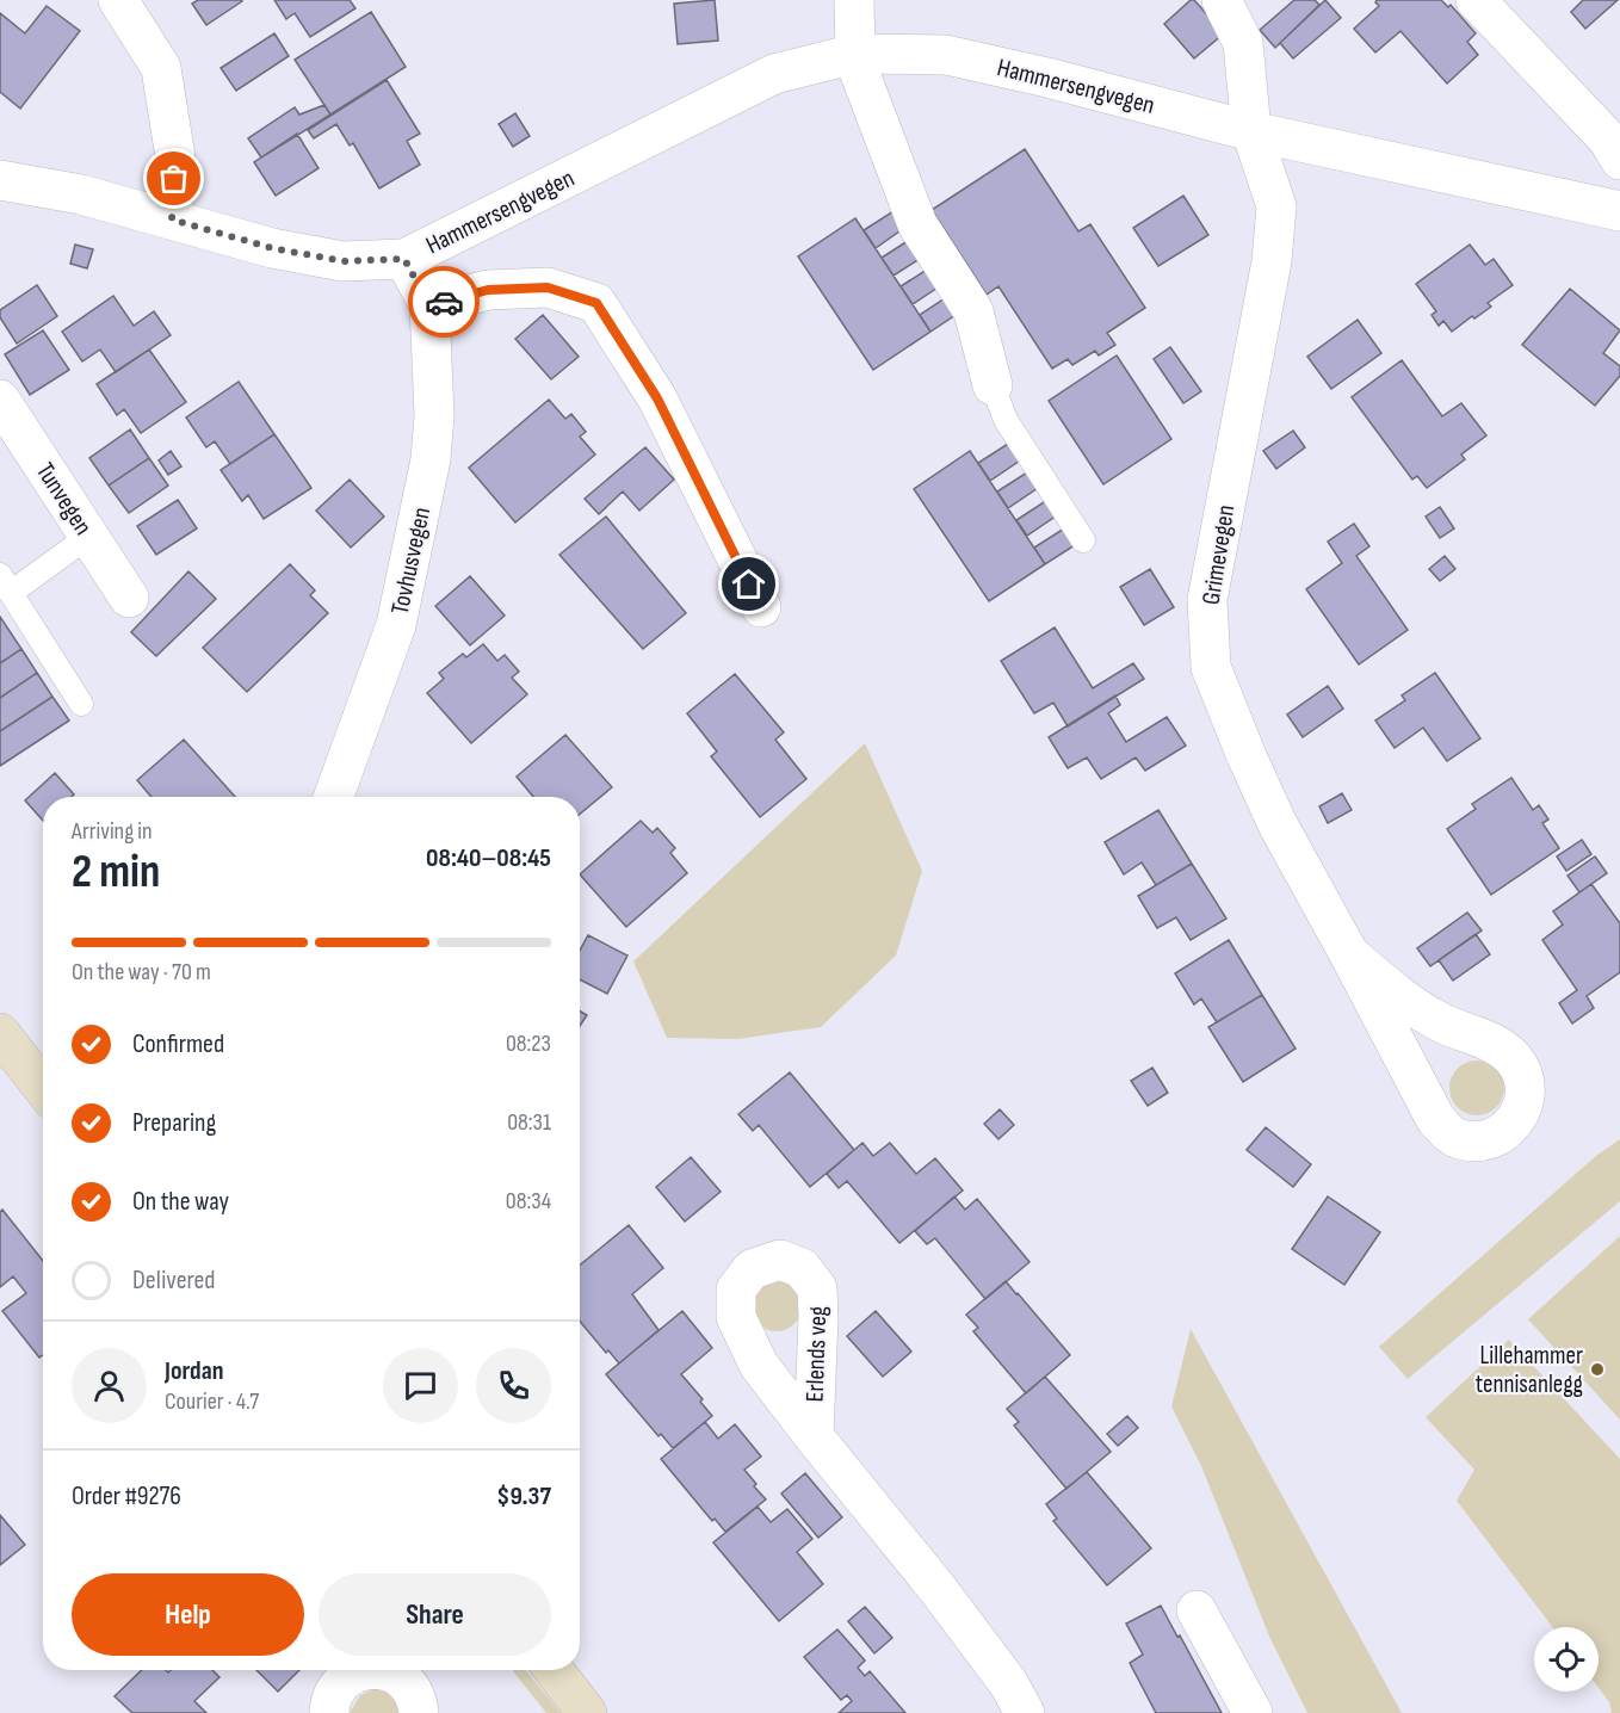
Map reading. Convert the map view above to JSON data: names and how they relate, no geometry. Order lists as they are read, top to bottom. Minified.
{"streets":{"street":["Hammersengvegen","Tunvegen","Grimevegen","Tovhusvegen","Erlends veg"]},"crossings":[["Hammersengvegen","Grimevegen"],["Hammersengvegen","Tovhusvegen"]],"places":["Lillehammer tennisanlegg"],"page":{"heading":["2 min","Arriving in","08:40–08:45"],"panel":["Jordan","Courier · 4.7","Order #9276","$9.37"],"bar":"On the way · 70 m","list":[["Confirmed","08:23"],["Preparing","08:31"],["On the way","08:34"],"Delivered"],"buttons":["Help","Share"]}}
